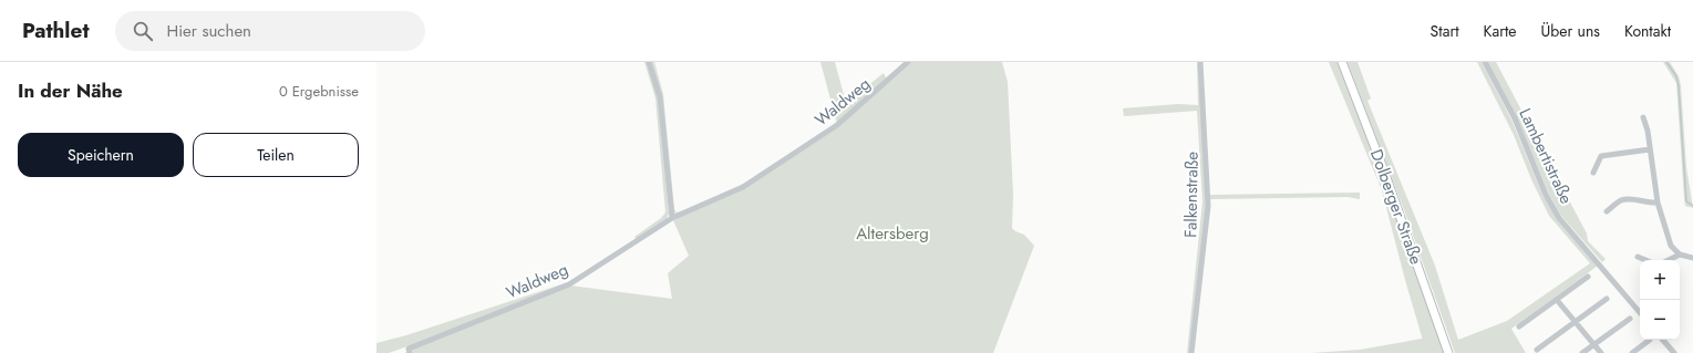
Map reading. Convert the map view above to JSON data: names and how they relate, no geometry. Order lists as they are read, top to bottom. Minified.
{"streets":{"main road":["Dolberger Straße"],"street":["Waldweg","Lambertistraße","Falkenstraße"]},"parks":["Altersberg"],"page":{"header":"Pathlet","search":"Hier suchen","nav":["Start","Karte","Über uns","Kontakt"],"heading":["In der Nähe","0 Ergebnisse"],"buttons":["Speichern","Teilen"],"map_buttons":["+","−"]}}
